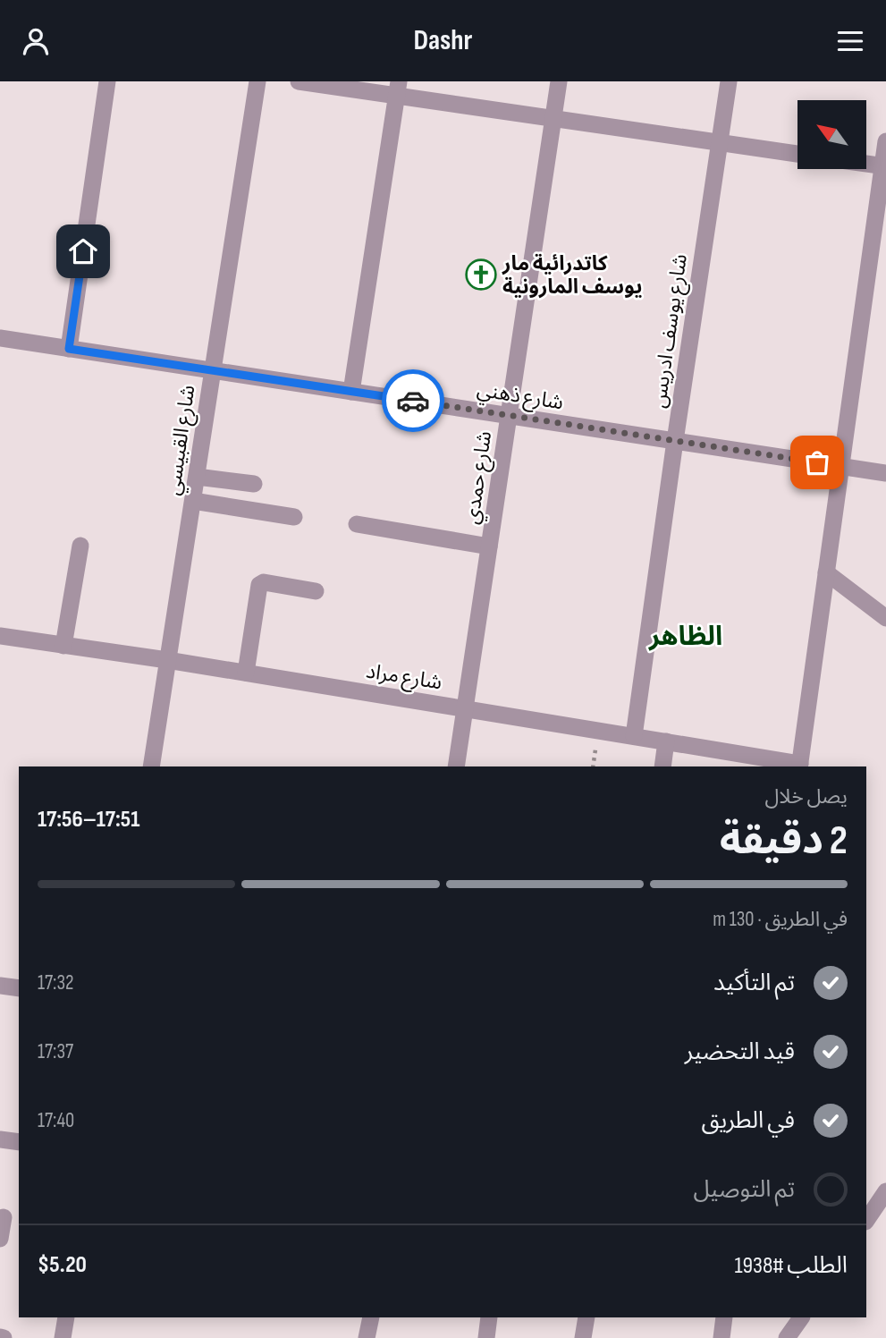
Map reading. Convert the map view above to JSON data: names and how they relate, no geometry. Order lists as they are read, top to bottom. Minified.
{"streets":{"street":["شارع يوسف ادريس","شارع ذهني","شارع القبيسي","شارع حمدي","شارع مراد"]},"crossings":[["شارع يوسف ادريس","شارع ذهني"],["شارع يوسف ادريس","شارع مراد"],["شارع ذهني","شارع القبيسي"],["شارع ذهني","شارع حمدي"],["شارع القبيسي","شارع مراد"],["شارع حمدي","شارع مراد"]],"districts":["الظاهر"],"places":{"church":["كاتدرائية مار يوسف المارونية"]},"north":"top left","page":{"header":"Dashr","heading":["2 دقيقة","يصل خلال","17:51–17:56"],"panel":["الطلب #1938","$5.20"],"bar":"في الطريق · 130 m","list":[["تم التأكيد","17:32"],["قيد التحضير","17:37"],["في الطريق","17:40"],"تم التوصيل"]}}
